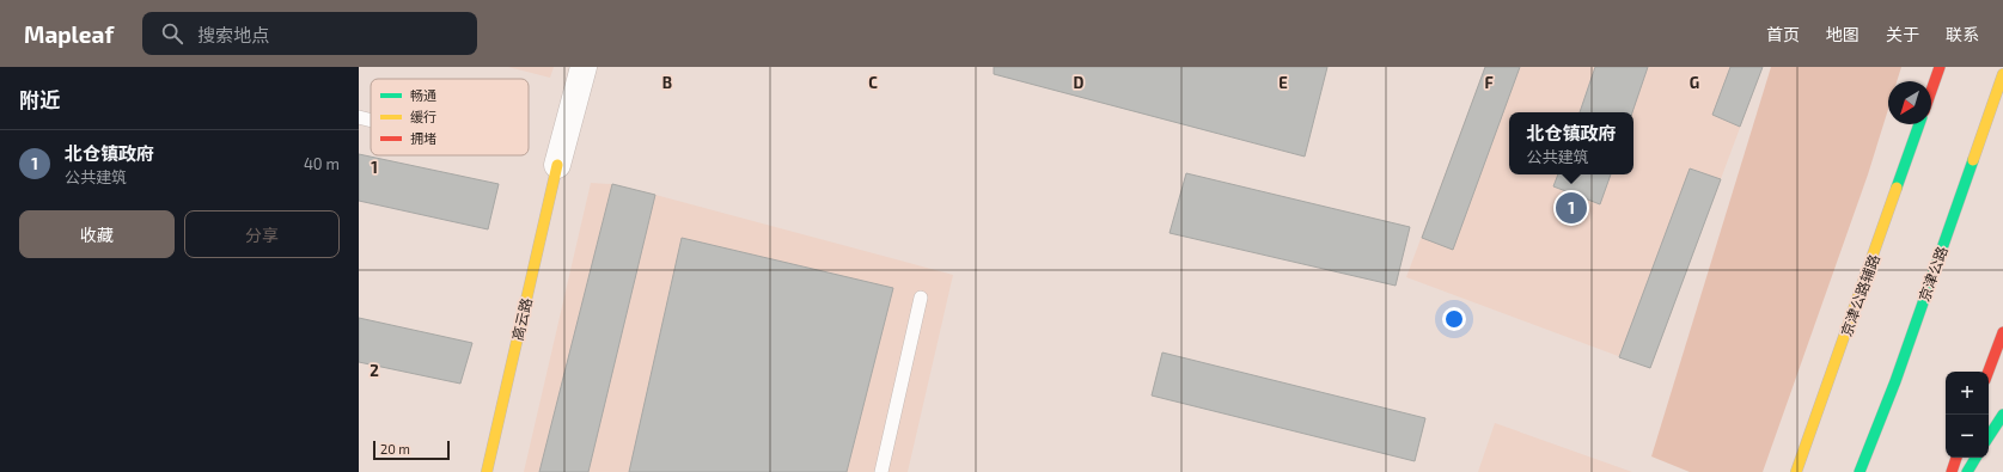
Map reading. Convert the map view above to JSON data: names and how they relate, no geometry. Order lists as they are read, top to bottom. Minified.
{"streets":{"main road":["京津公路","京津公路辅路","高云路"]},"legend":["畅通","缓行","拥堵"],"scale_bar":"20 m","north":"bottom left","page":{"header":"Mapleaf","search":"搜索地点","nav":["首页","地图","关于","联系"],"heading":"附近","popup":["北仓镇政府","公共建筑"],"list":[{"mark":"1","name":"北仓镇政府","note":"公共建筑","value":"40 m"}],"pins":"1","buttons":["收藏","分享"],"map_buttons":["+","−"],"scale":"20 m"},"grid":{"columns":["B","C","D","E","F","G"],"rows":["1","2"]}}
